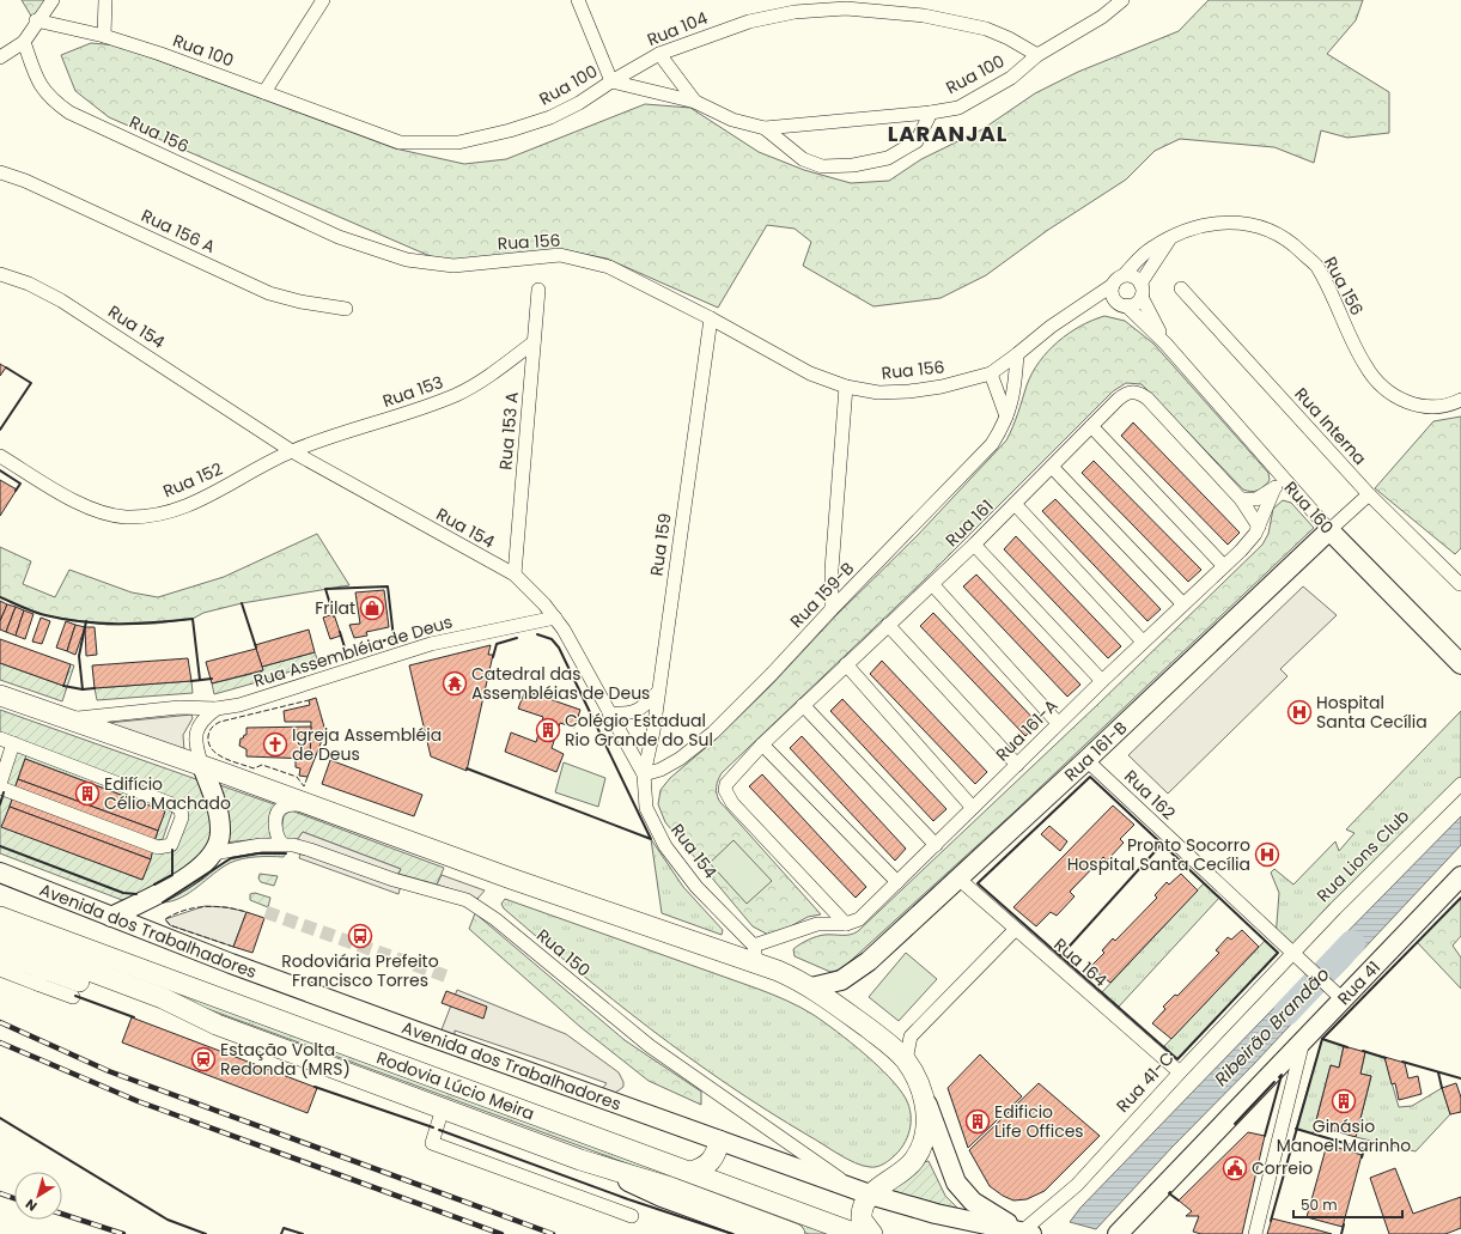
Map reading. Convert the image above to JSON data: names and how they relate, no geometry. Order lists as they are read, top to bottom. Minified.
{"streets":{"main road":["Rodovia Lúcio Meira"],"street":["Rua 104","Rua 100","Rua 156","Rua 156 A","Rua 154","Rua 153","Rua Interna","Rua 153 A","Rua 152","Rua 160","Rua 161","Rua 159","Rua 159-B","Rua Assembléia de Deus","Rua 161-A","Rua 161-B","Rua 162","Rua Lions Club","Avenida dos Trabalhadores","Rua 150","Rua 164","Rua 41","Rua 41-C"]},"crossings":[["Rua 104","Rua 100"],["Rua 156","Rua 160"],["Rua 156","Rua 159"],["Rua 156","Rua 159-B"],["Rua 154","Rua 153"],["Rua 154","Rua 153 A"],["Rua 154","Rua 152"],["Rua 154","Rua 159"],["Rua 154","Rua 159-B"],["Rua 154","Rua Assembléia de Deus"],["Rua 154","Rua 161-A"],["Rua 153","Rua 153 A"],["Rua 153","Rua 152"],["Rua Interna","Rua 161-B"],["Rua 160","Rua 161-A"],["Rua 160","Rua 161-B"],["Rua 161","Rua 161-A"],["Rua 159","Rua 159-B"],["Rua 161-B","Rua 162"],["Rua 161-B","Rua 164"],["Rua 162","Rua Lions Club"],["Rua 162","Rua 41"],["Rua 162","Rua 41-C"],["Rua Lions Club","Rua 41-C"],["Avenida dos Trabalhadores","Rua 150"],["Avenida dos Trabalhadores","Rua 41-C"],["Rua 164","Rua 41-C"]],"districts":["LARANJAL"],"water":["Ribeirão Brandão"],"places":{"shop":["Frilat"],"temple":["Catedral das Assembléias de Deus"],"hospital":["Hospital Santa Cecília","Pronto Socorro Hospital Santa Cecília"],"building":["Colégio Estadual Rio Grande do Sul","Edifício Célio Machado","Ginásio Manoel Marinho","Edificio Life Offices"],"church":["Igreja Assembléia de Deus"],"bus stop":["Rodoviária Prefeito Francisco Torres"],"station":["Estação Volta Redonda (MRS)"],"public building":["Correio"]},"scale_bar":"50 m","north":"bottom left"}
